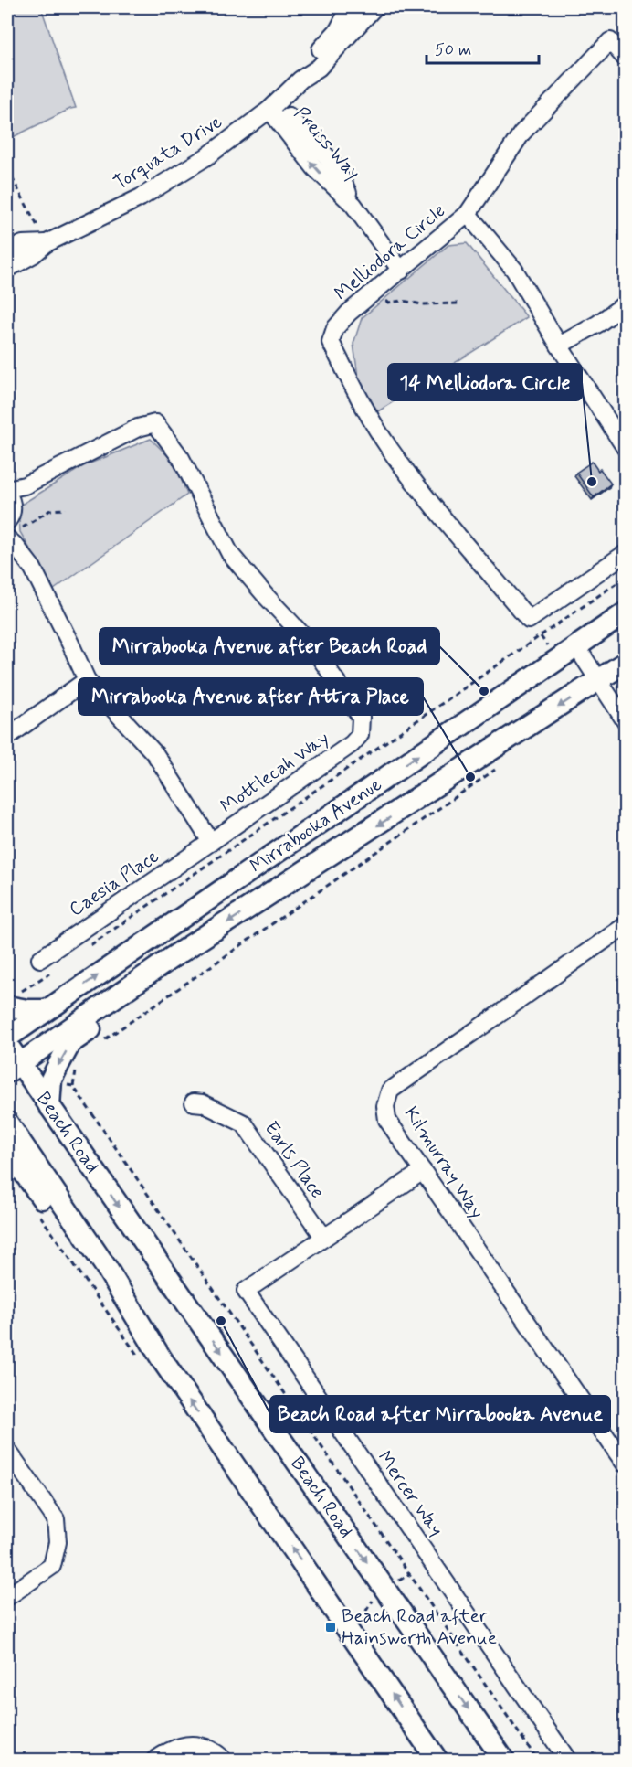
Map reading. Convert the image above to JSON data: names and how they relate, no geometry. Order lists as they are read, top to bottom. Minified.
{"streets":{"main road":["Mirrabooka Avenue","Beach Road"],"street":["Preiss Way","Torquata Drive","Melliodora Circle","Mottlecah Way","Caesia Place","Earls Place","Kilmurray Way","Mercer Way"]},"crossings":[["Preiss Way","Torquata Drive"],["Preiss Way","Melliodora Circle"],["Mottlecah Way","Caesia Place"],["Mirrabooka Avenue","Beach Road"],["Earls Place","Mercer Way"],["Kilmurray Way","Mercer Way"]],"places":{"other":["14 Melliodora Circle","Mirrabooka Avenue after Beach Road","Mirrabooka Avenue after Attra Place","Beach Road after Mirrabooka Avenue"],"transit":["Beach Road after Hainsworth Avenue"]},"scale_bar":"50 m"}
